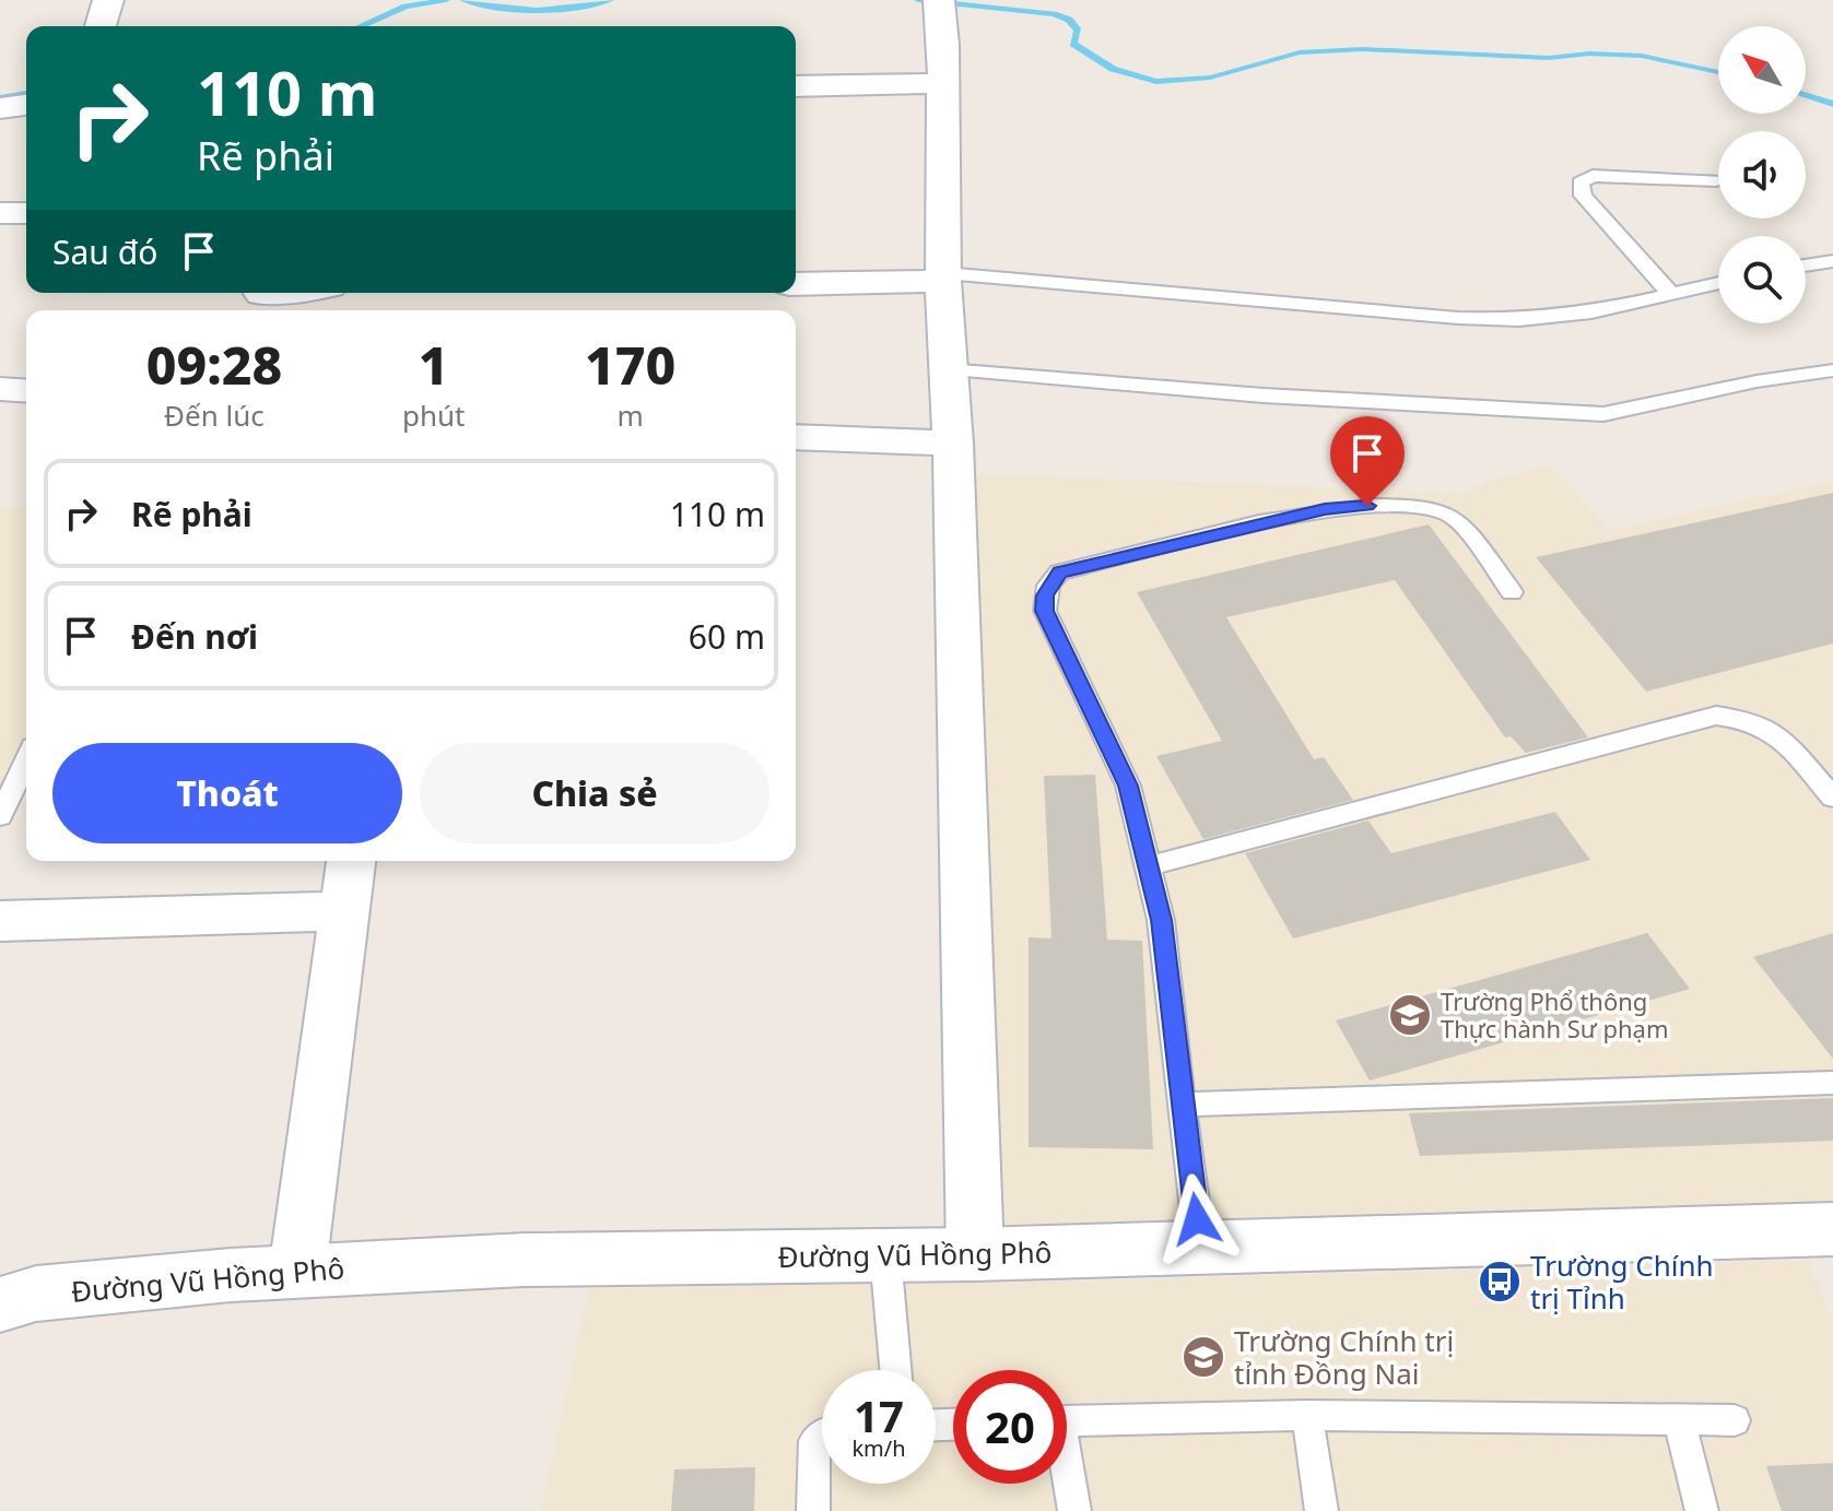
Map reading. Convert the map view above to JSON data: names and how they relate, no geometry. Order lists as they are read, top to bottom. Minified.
{"streets":{"street":["Đường Vũ Hồng Phô"]},"places":{"school or university":["Trường Phổ thông Thực hành Sư phạm","Trường Chính trị tỉnh Đồng Nai"],"bus stop":["Trường Chính trị Tỉnh"]},"north":"top left","page":{"turn":["110 m","Rẽ phải"],"then":"Sau đó","eta":["09:28","Đến lúc","1","phút","170","m"],"list":[{"name":"Rẽ phải","value":"110 m"},{"name":"Đến nơi","value":"60 m"}],"buttons":["Thoát","Chia sẻ"],"speed":"17 km/h","limit":"20"}}
